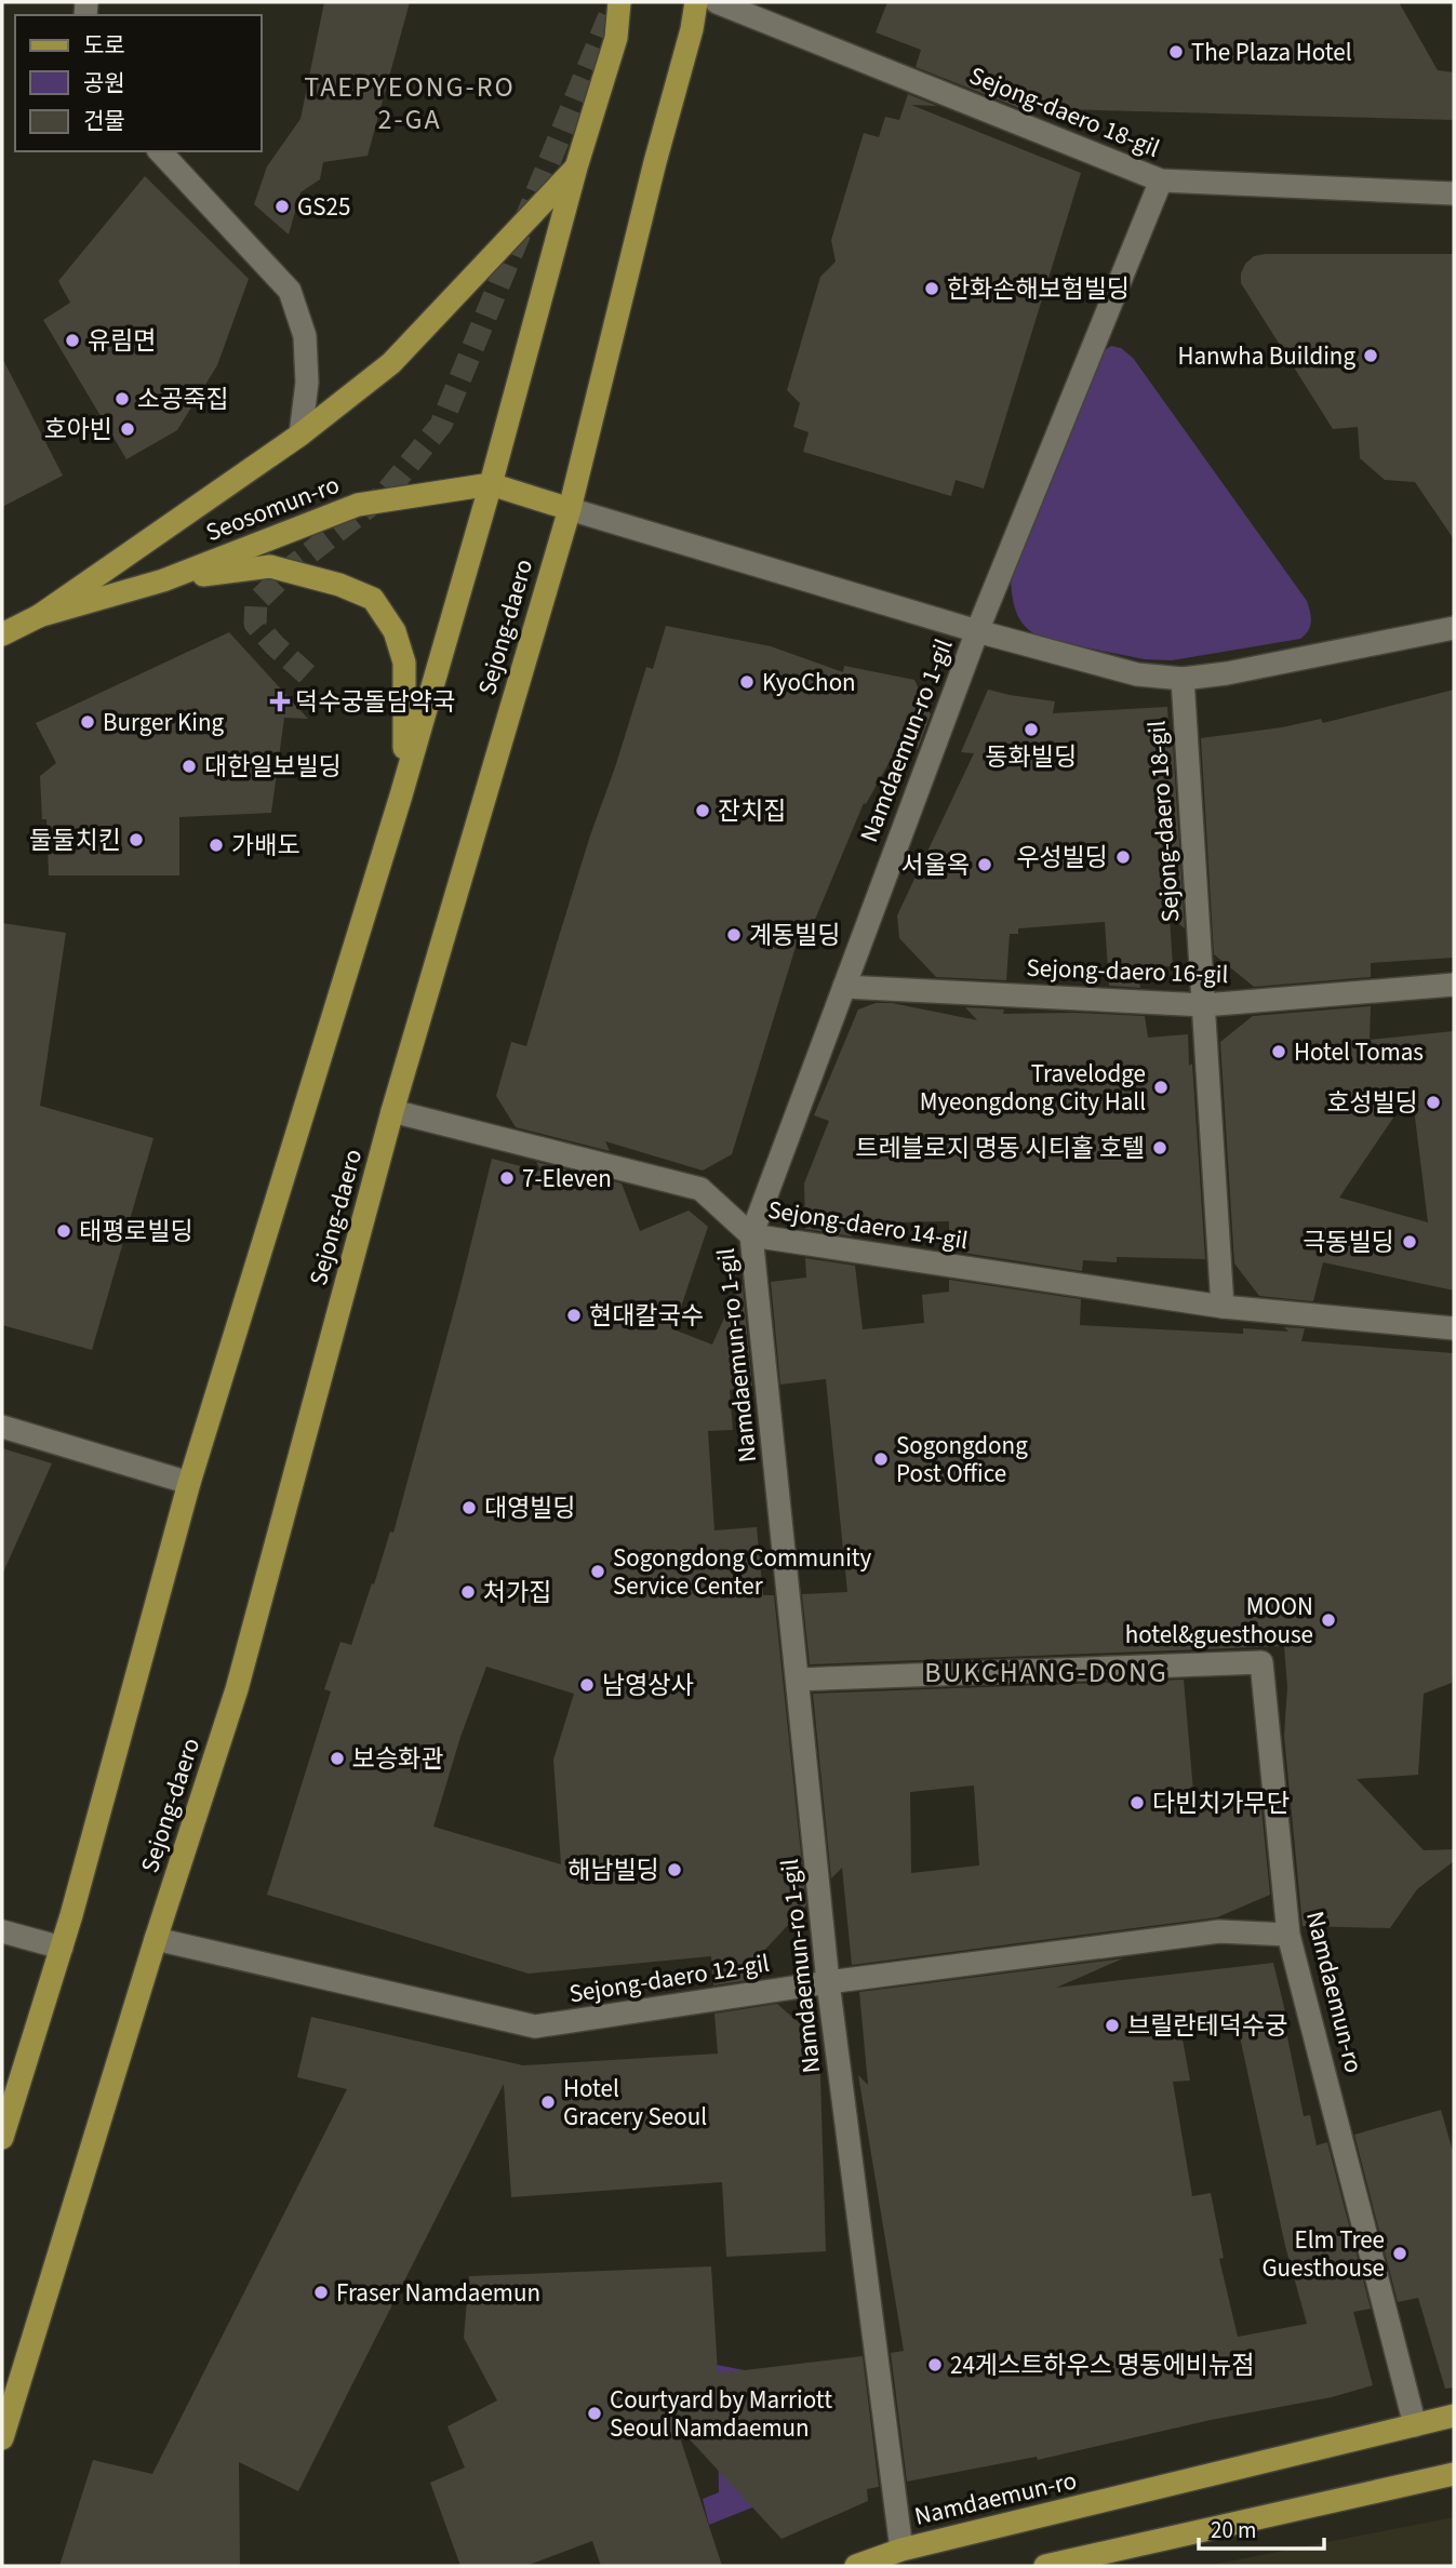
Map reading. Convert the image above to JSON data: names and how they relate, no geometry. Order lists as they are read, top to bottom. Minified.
{"streets":{"main road":["Seosomun-ro","Sejong-daero","Namdaemun-ro"],"street":["Sejong-daero 18-gil","Namdaemun-ro 1-gil","Sejong-daero 16-gil","Sejong-daero 14-gil","Sejong-daero 12-gil"]},"crossings":[["Sejong-daero 18-gil","Namdaemun-ro 1-gil"],["Sejong-daero 18-gil","Sejong-daero 16-gil"],["Seosomun-ro","Sejong-daero"],["Sejong-daero","Sejong-daero 14-gil"],["Sejong-daero","Sejong-daero 12-gil"],["Namdaemun-ro 1-gil","Sejong-daero 16-gil"],["Namdaemun-ro 1-gil","Sejong-daero 14-gil"],["Namdaemun-ro 1-gil","Sejong-daero 12-gil"],["Namdaemun-ro 1-gil","Namdaemun-ro"],["Sejong-daero 12-gil","Namdaemun-ro"]],"districts":["TAEPYEONG-RO 2-GA","BUKCHANG-DONG"],"places":{"other":["The Plaza Hotel","GS25","한화손해보험빌딩","유림면","Hanwha Building","소공죽집","호아빈","KyoChon","Burger King","동화빌딩","대한일보빌딩","잔치집","둘둘치킨","가배도","우성빌딩","서울옥","계동빌딩","Hotel Tomas","Travelodge Myeongdong City Hall","호성빌딩","트레블로지 명동 시티홀 호텔","7-Eleven","태평로빌딩","극동빌딩","현대칼국수","Sogongdong Post Office","대영빌딩","Sogongdong Community Service Center","처가집","MOON hotel&guesthouse","남영상사","보승화관","다빈치가무단","해남빌딩","브릴란테덕수궁","Hotel Gracery Seoul","Elm Tree Guesthouse","Fraser Namdaemun","24게스트하우스 명동에비뉴점","Courtyard by Marriott Seoul Namdaemun"],"health":["덕수궁돌담약국"]},"legend":["도로","공원","건물"],"scale_bar":"20 m"}
